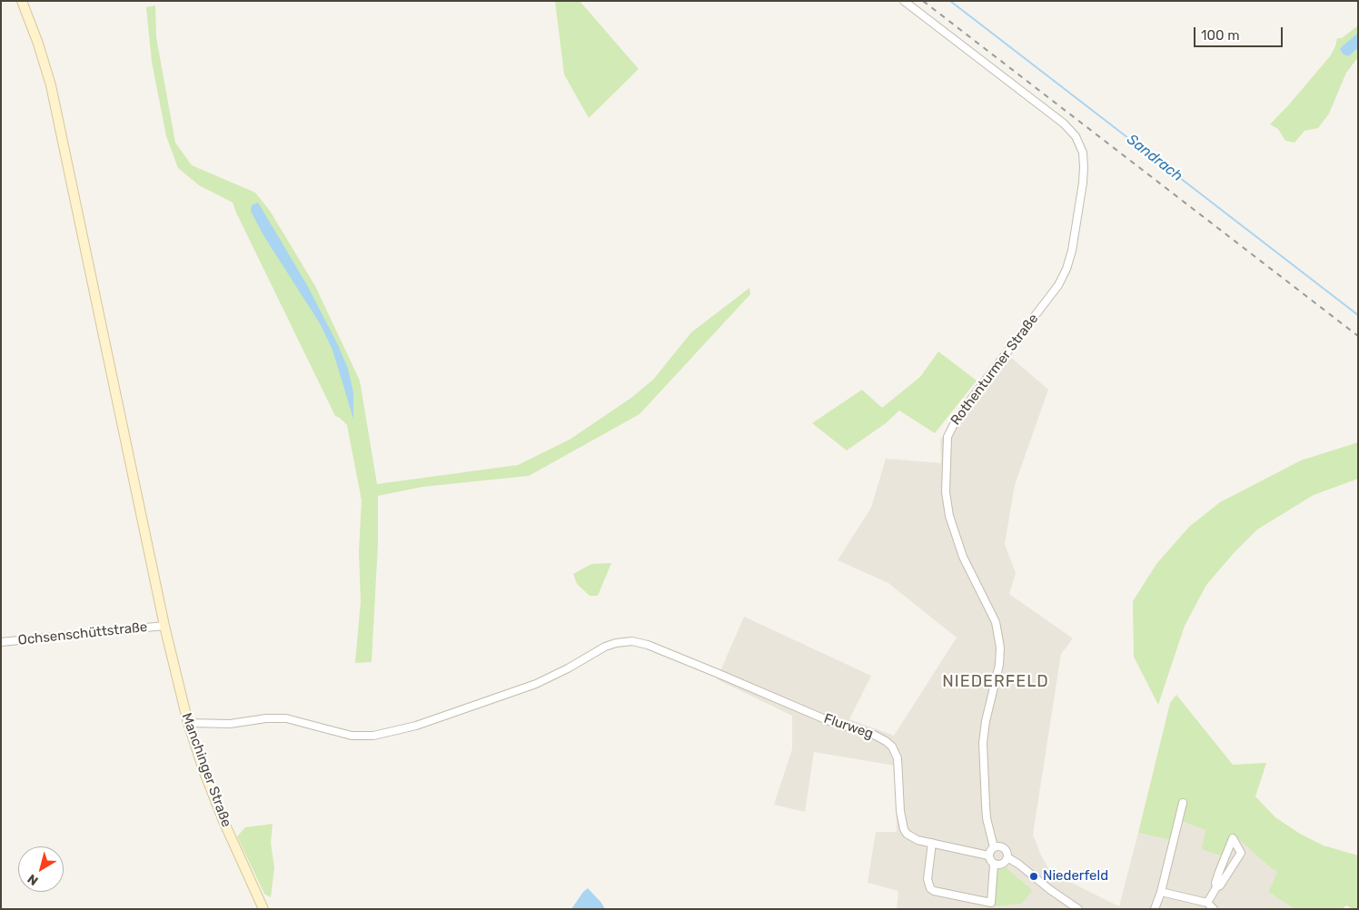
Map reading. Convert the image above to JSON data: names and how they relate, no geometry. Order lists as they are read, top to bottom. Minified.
{"streets":{"main road":["Manchinger Straße"],"street":["Rothenturmer Straße","Ochsenschüttstraße","Flurweg"]},"crossings":[["Rothenturmer Straße","Flurweg"],["Ochsenschüttstraße","Manchinger Straße"],["Flurweg","Manchinger Straße"]],"districts":["NIEDERFELD"],"water":["Sandrach"],"places":["Niederfeld"],"scale_bar":"100 m","north":"bottom left"}
